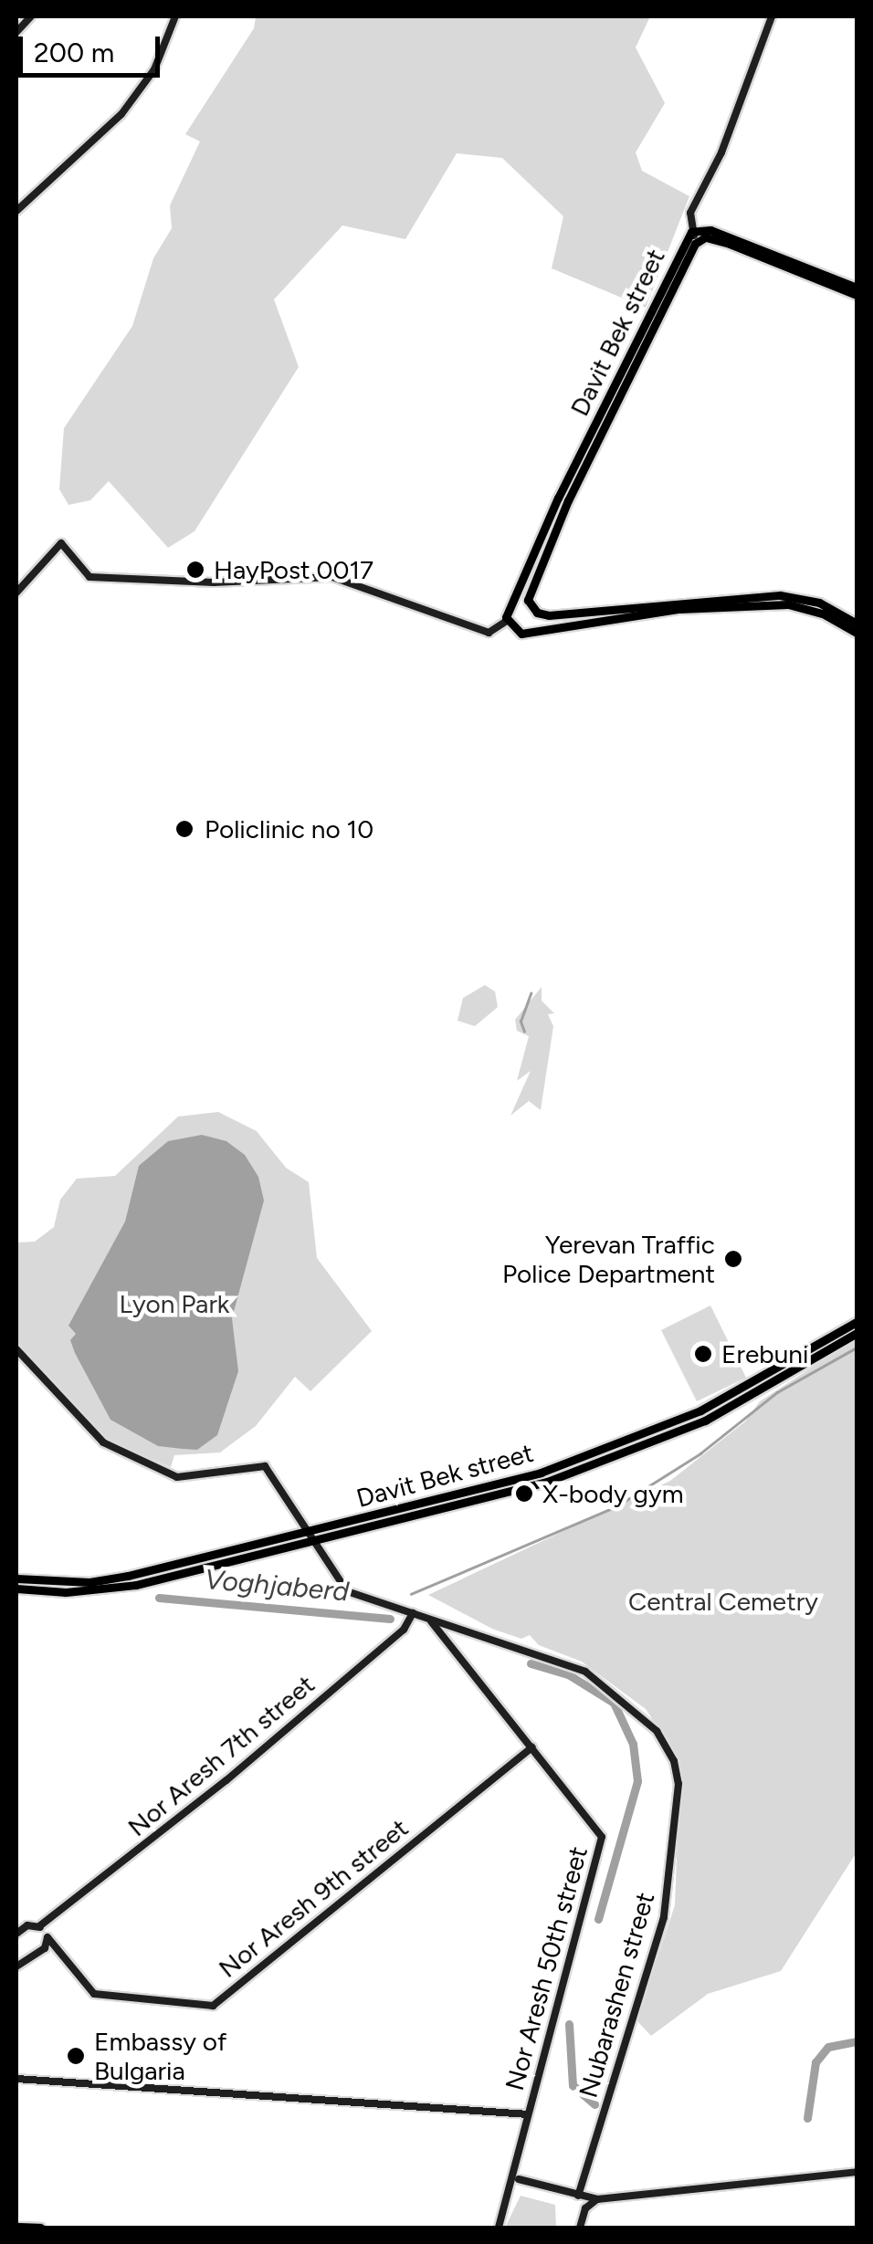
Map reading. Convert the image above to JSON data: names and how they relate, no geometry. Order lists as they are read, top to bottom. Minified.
{"streets":{"main road":["Davit Bek street","Nor Aresh 7th street","Nor Aresh 9th street","Nor Aresh 50th street","Nubarashen street"]},"crossings":[["Davit Bek street","Nubarashen street"],["Nor Aresh 7th street","Nor Aresh 9th street"],["Nor Aresh 7th street","Nubarashen street"],["Nor Aresh 9th street","Nor Aresh 50th street"],["Nor Aresh 50th street","Nubarashen street"]],"water":["Voghjaberd"],"parks":["Lyon Park","Central Cemetry"],"places":["HayPost 0017","Policlinic no 10","Yerevan Traffic Police Department","Erebuni","X-body gym","Embassy of Bulgaria"],"scale_bar":"200 m"}
